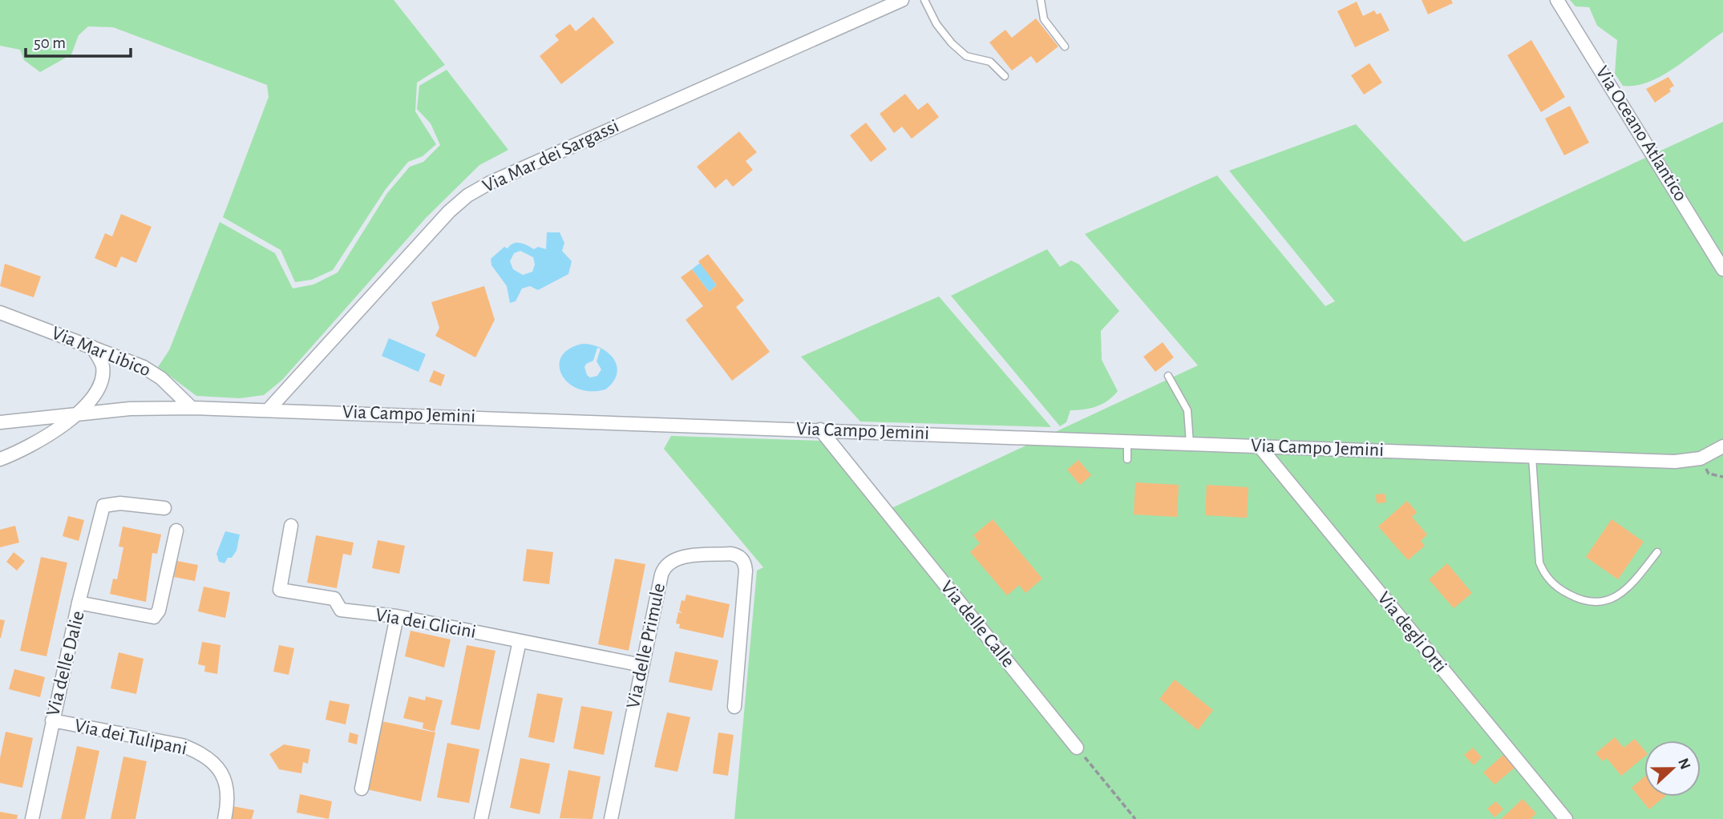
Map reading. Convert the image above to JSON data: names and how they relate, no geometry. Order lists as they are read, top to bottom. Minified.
{"streets":{"street":["Via Oceano Atlantico","Via Mar dei Sargassi","Via Mar Libico","Via Campo Jemini","Via dei Glicini","Via delle Calle","Via degli Orti","Via delle Primule","Via delle Dalie","Via dei Tulipani"]},"crossings":[["Via Mar dei Sargassi","Via Campo Jemini"],["Via Mar Libico","Via Campo Jemini"],["Via Campo Jemini","Via delle Calle"],["Via Campo Jemini","Via degli Orti"],["Via dei Glicini","Via delle Primule"],["Via delle Dalie","Via dei Tulipani"]],"scale_bar":"50 m","north":"right"}
